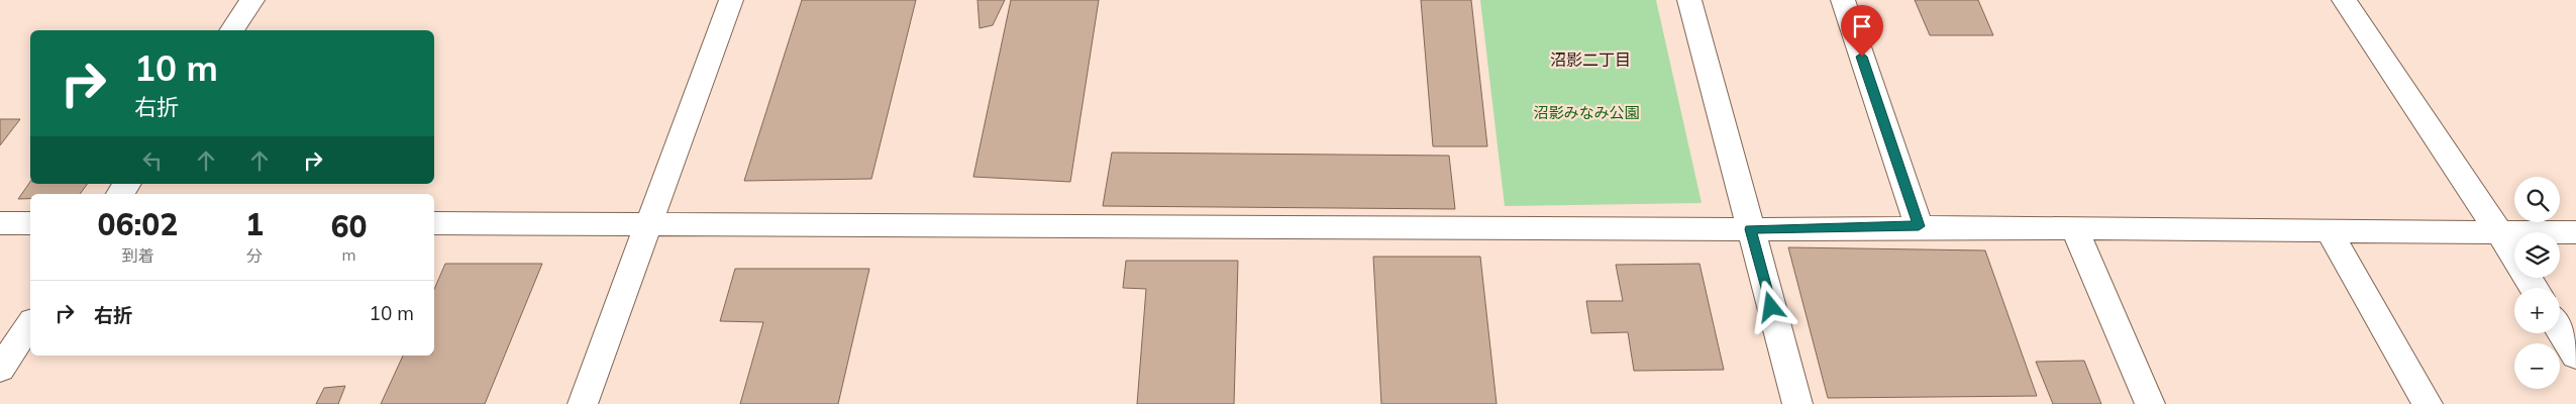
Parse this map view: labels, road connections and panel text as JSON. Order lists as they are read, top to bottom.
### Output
{
  "districts": ["沼影二丁目"],
  "parks": ["沼影みなみ公園"],
  "page": {
    "turn": ["10 m", "右折"],
    "map_buttons": ["+", "−"],
    "eta": [
      "06:02",
      "到着",
      "1",
      "分",
      "60",
      "m"
    ],
    "list": [
      {
        "name": "右折",
        "value": "10 m"
      }
    ]
  }
}
